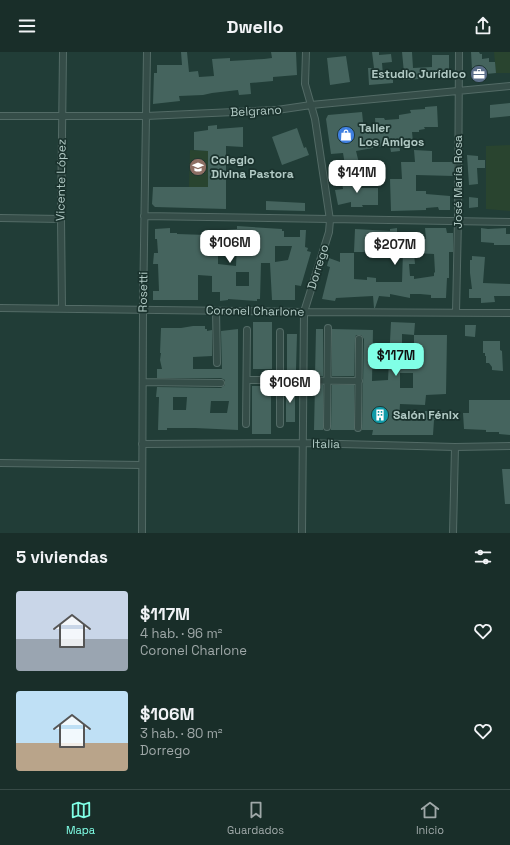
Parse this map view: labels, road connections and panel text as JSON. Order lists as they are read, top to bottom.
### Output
{
  "streets": {
    "street": [
      "Belgrano",
      "Vicente López",
      "José María Rosa",
      "Dorrego",
      "Rosetti",
      "Coronel Charlone",
      "Italia"
    ]
  },
  "crossings": [
    ["Belgrano", "Vicente López"],
    ["Belgrano", "José María Rosa"],
    ["Belgrano", "Dorrego"],
    ["Belgrano", "Rosetti"],
    ["Vicente López", "Coronel Charlone"],
    ["José María Rosa", "Coronel Charlone"],
    ["Dorrego", "Coronel Charlone"],
    ["Dorrego", "Italia"],
    ["Rosetti", "Coronel Charlone"],
    ["Rosetti", "Italia"]
  ],
  "places": {
    "office": ["Estudio Jurídico"],
    "shop": ["Taller Los Amigos"],
    "school or university": ["Colegio Divina Pastora"],
    "building": ["Salón Fénix"]
  },
  "page": {
    "header": "Dwello",
    "price": [
      "$141M",
      "$106M",
      "$207M",
      "$117M",
      "$106M"
    ],
    "heading": "5 viviendas",
    "list": [
      {
        "name": "$117M",
        "note": "4 hab. · 96 m² · Coronel Charlone"
      },
      {
        "name": "$106M",
        "note": "3 hab. · 80 m² · Dorrego"
      }
    ],
    "tabs": ["Mapa", "Guardados", "Inicio"]
  }
}
